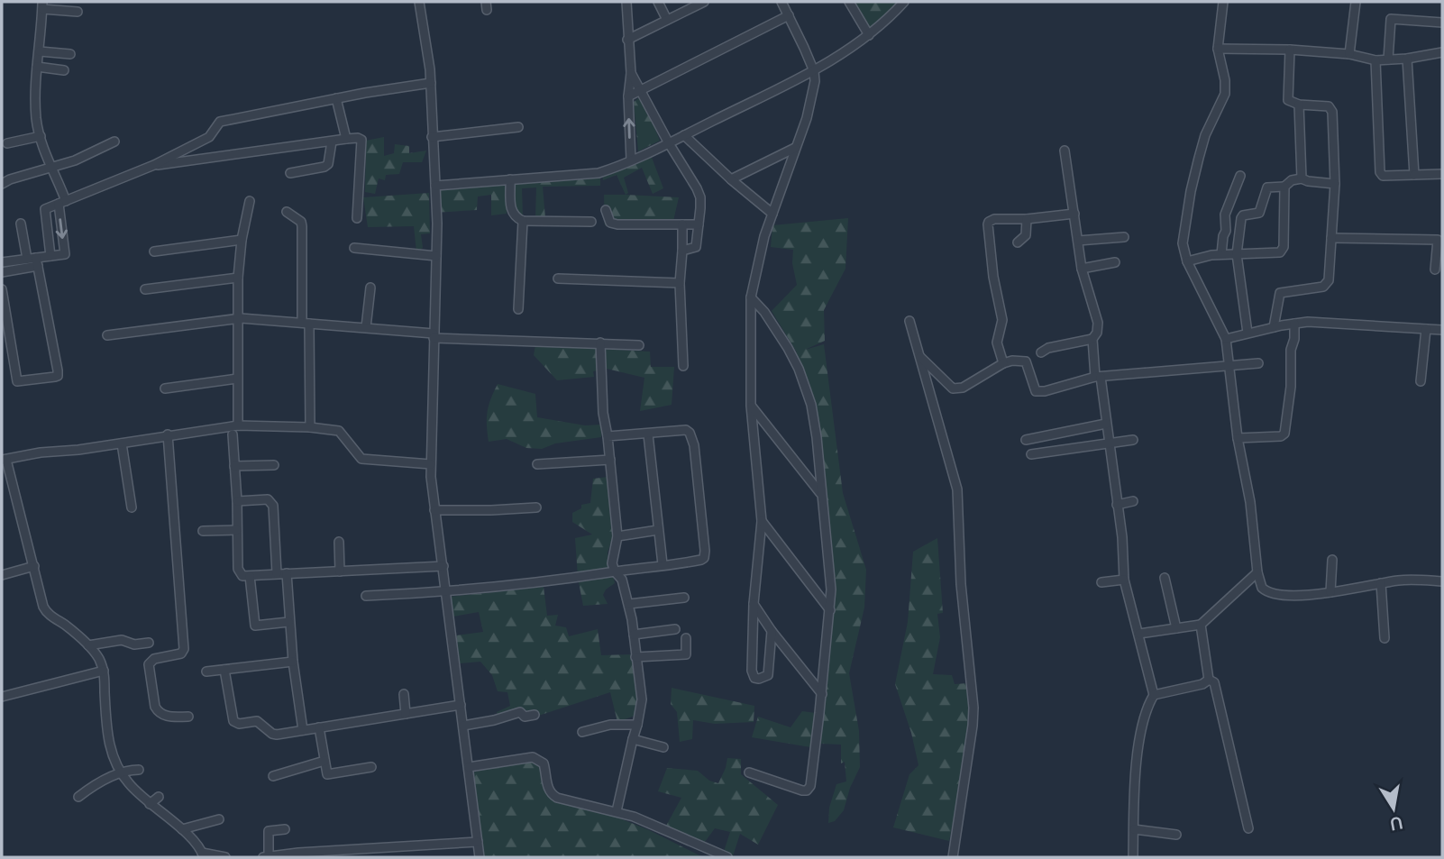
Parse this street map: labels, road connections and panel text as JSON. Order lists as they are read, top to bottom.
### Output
{
  "north": "bottom"
}
